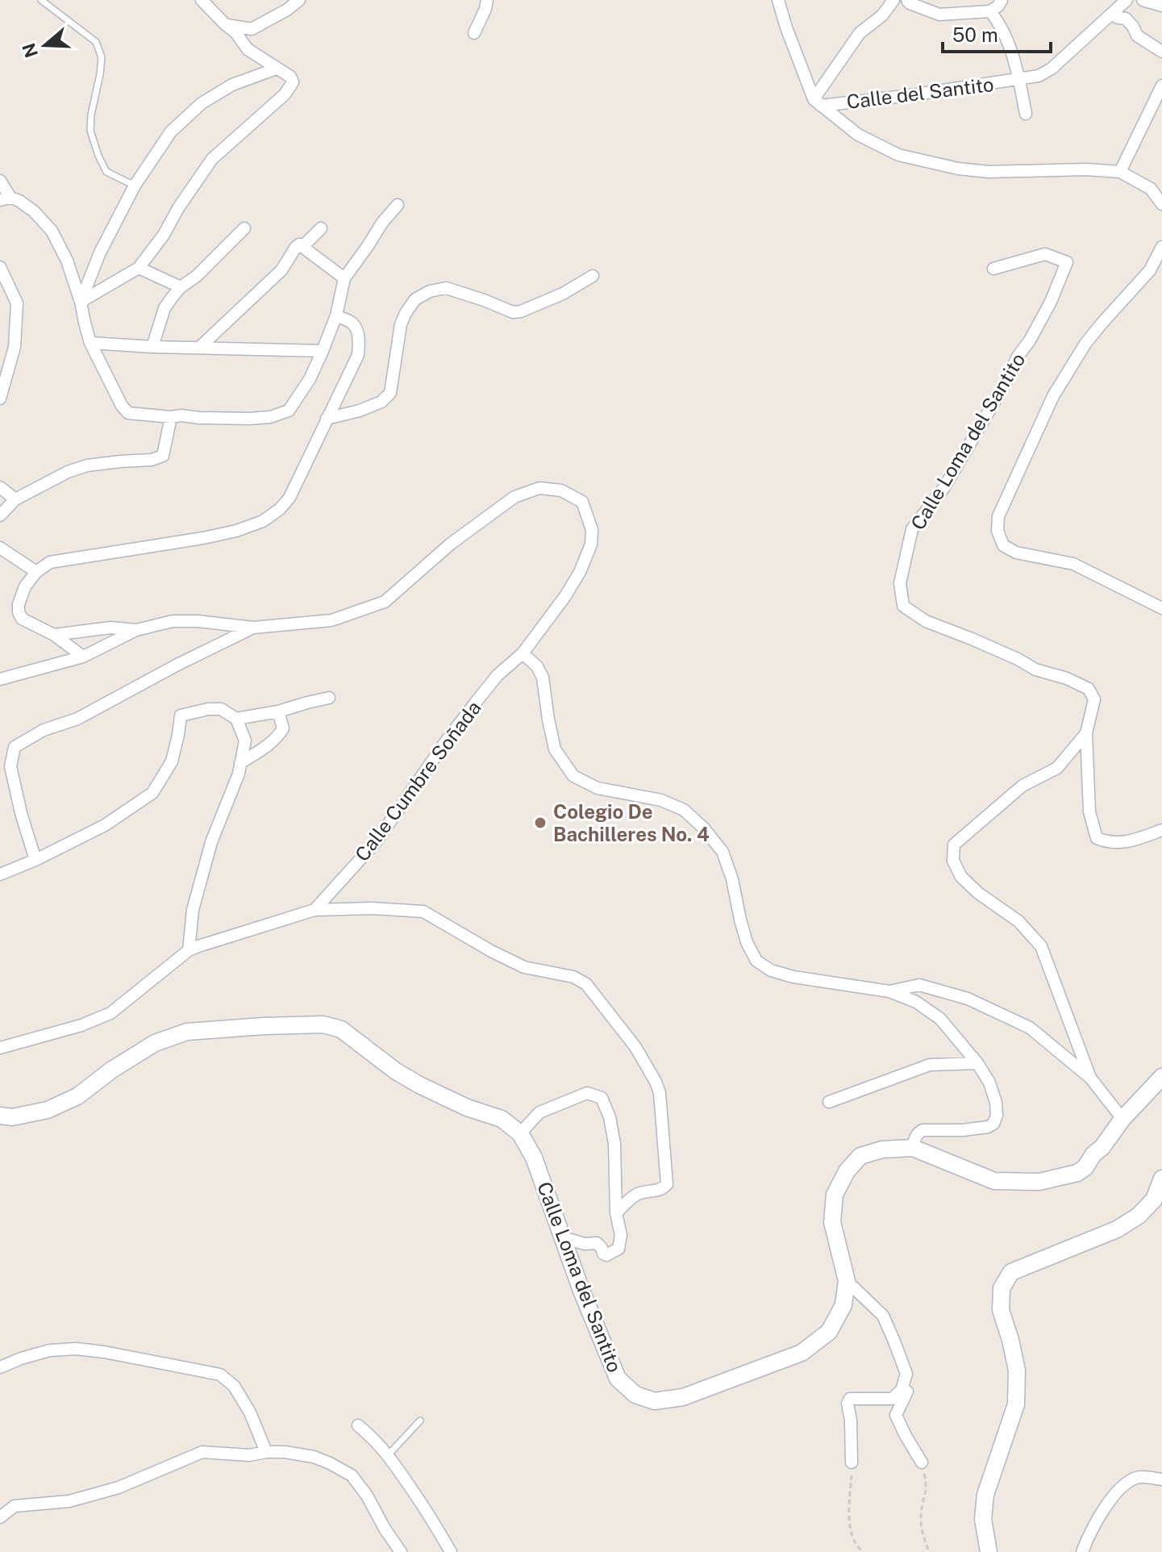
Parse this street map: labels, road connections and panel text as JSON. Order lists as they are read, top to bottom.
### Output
{
  "streets": {
    "main road": ["Calle Loma del Santito"],
    "street": ["Calle del Santito", "Calle Cumbre Soñada"]
  },
  "places": ["Colegio De Bachilleres No. 4"],
  "scale_bar": "50 m",
  "north": "left"
}
